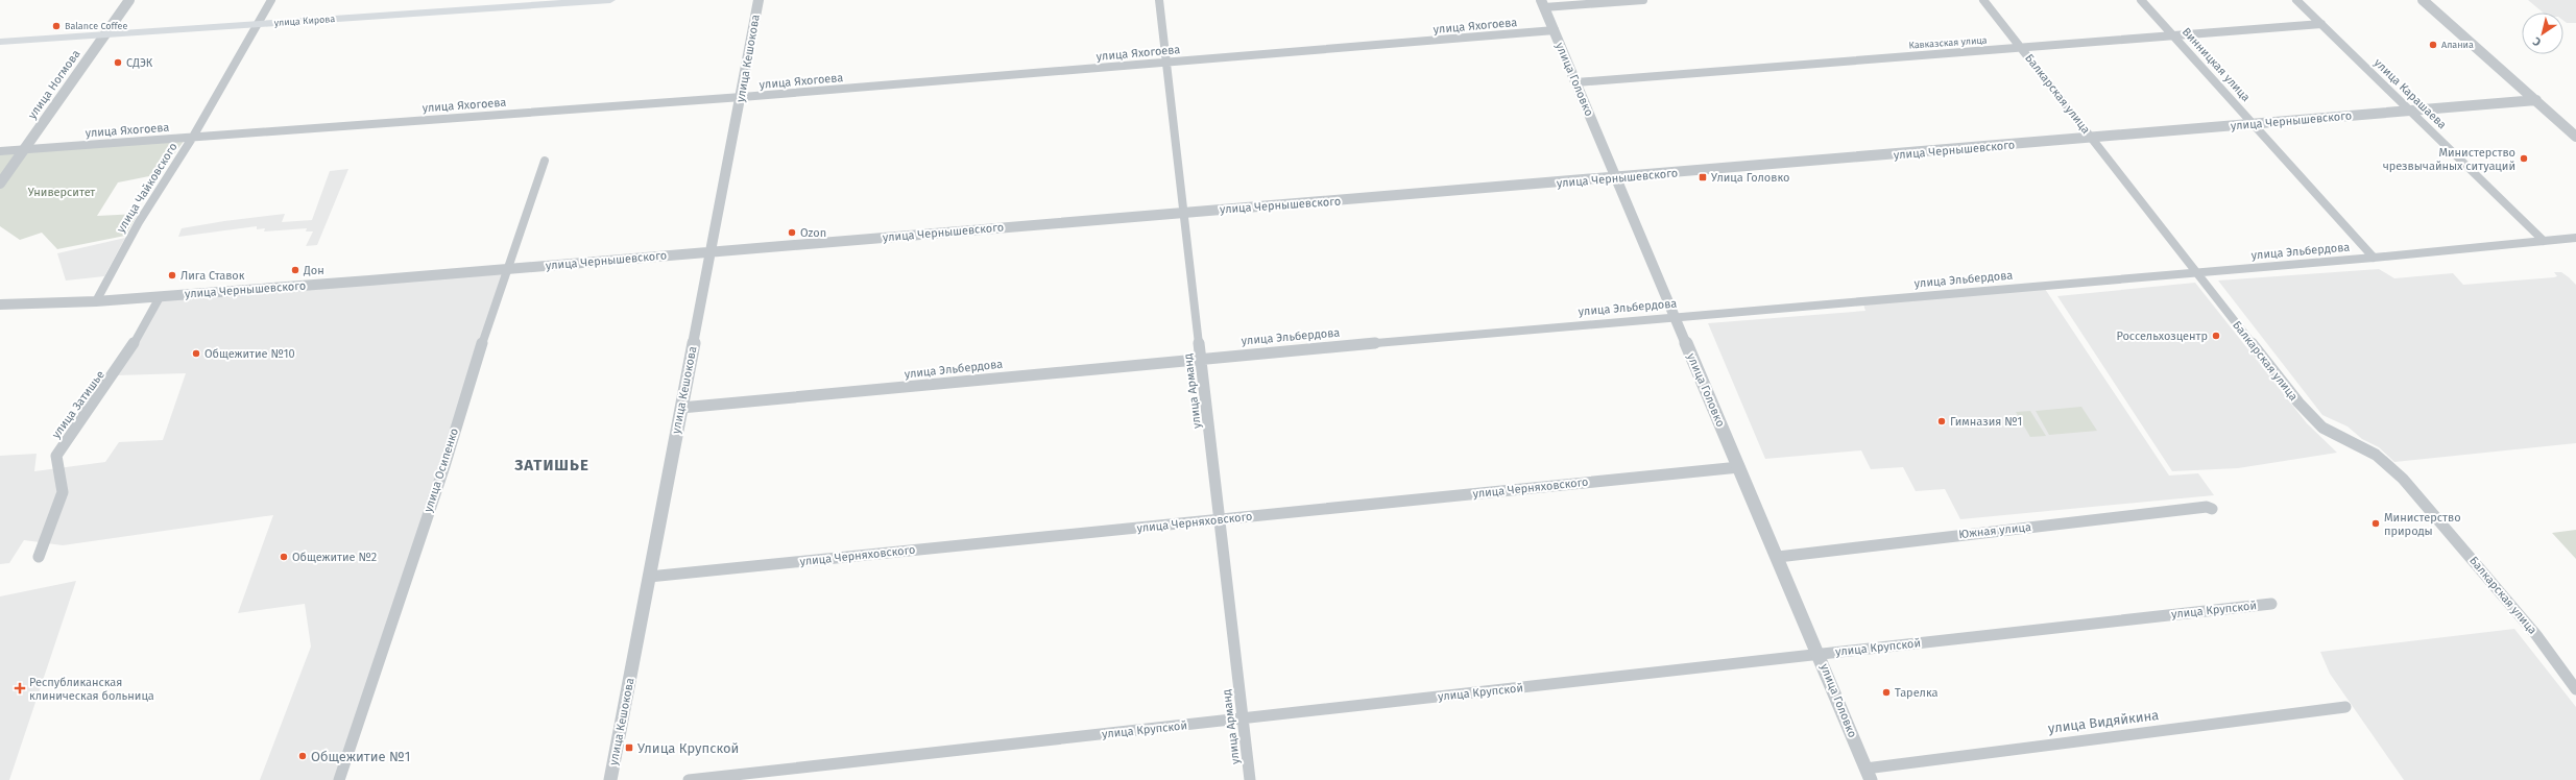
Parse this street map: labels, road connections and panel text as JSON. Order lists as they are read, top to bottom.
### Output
{
  "streets": {
    "main road": ["улица Кирова"],
    "street": [
      "улица Яхогоева",
      "Кавказская улица",
      "улица Кешокова",
      "Винницкая улица",
      "улица Головко",
      "улица Ногмова",
      "Балкарская улица",
      "улица Карашаева",
      "улица Чернышевского",
      "улица Чайковского",
      "улица Эльбердова",
      "улица Арманд",
      "улица Затишье",
      "улица Осипенко",
      "улица Черняховского",
      "Южная улица",
      "улица Крупской",
      "улица Видяйкина"
    ]
  },
  "crossings": [
    ["улица Кирова", "улица Ногмова"],
    ["улица Кирова", "улица Чайковского"],
    ["улица Яхогоева", "улица Кешокова"],
    ["улица Яхогоева", "улица Головко"],
    ["улица Яхогоева", "улица Ногмова"],
    ["улица Яхогоева", "улица Чайковского"],
    ["улица Яхогоева", "улица Арманд"],
    ["Кавказская улица", "Винницкая улица"],
    ["Кавказская улица", "улица Головко"],
    ["Кавказская улица", "Балкарская улица"],
    ["Кавказская улица", "улица Карашаева"],
    ["улица Кешокова", "улица Чернышевского"],
    ["улица Кешокова", "улица Эльбердова"],
    ["улица Кешокова", "улица Черняховского"],
    ["Винницкая улица", "улица Чернышевского"],
    ["Винницкая улица", "улица Эльбердова"],
    ["улица Головко", "улица Чернышевского"],
    ["улица Головко", "улица Эльбердова"],
    ["улица Головко", "улица Черняховского"],
    ["улица Головко", "Южная улица"],
    ["улица Головко", "улица Крупской"],
    ["улица Головко", "улица Видяйкина"],
    ["Балкарская улица", "улица Чернышевского"],
    ["Балкарская улица", "улица Эльбердова"],
    ["улица Карашаева", "улица Чернышевского"],
    ["улица Карашаева", "улица Эльбердова"],
    ["улица Чернышевского", "улица Чайковского"],
    ["улица Чернышевского", "улица Арманд"],
    ["улица Чернышевского", "улица Затишье"],
    ["улица Чернышевского", "улица Осипенко"],
    ["улица Эльбердова", "улица Арманд"],
    ["улица Арманд", "улица Черняховского"],
    ["улица Арманд", "улица Крупской"]
  ],
  "districts": ["ЗАТИШЬЕ"],
  "parks": ["Университет"],
  "places": {
    "other": [
      "Balance Coffee",
      "Аланиа",
      "СДЭК",
      "Министерство чрезвычайных ситуаций",
      "Ozon",
      "Дон",
      "Лига Ставок",
      "Россельхозцентр",
      "Общежитие №10",
      "Гимназия №1",
      "Министерство природы",
      "Общежитие №2",
      "Тарелка",
      "Общежитие №1"
    ],
    "transit": ["Улица Головко", "Улица Крупской"],
    "health": ["Республиканская клиническая больница"]
  },
  "north": "bottom left"
}
